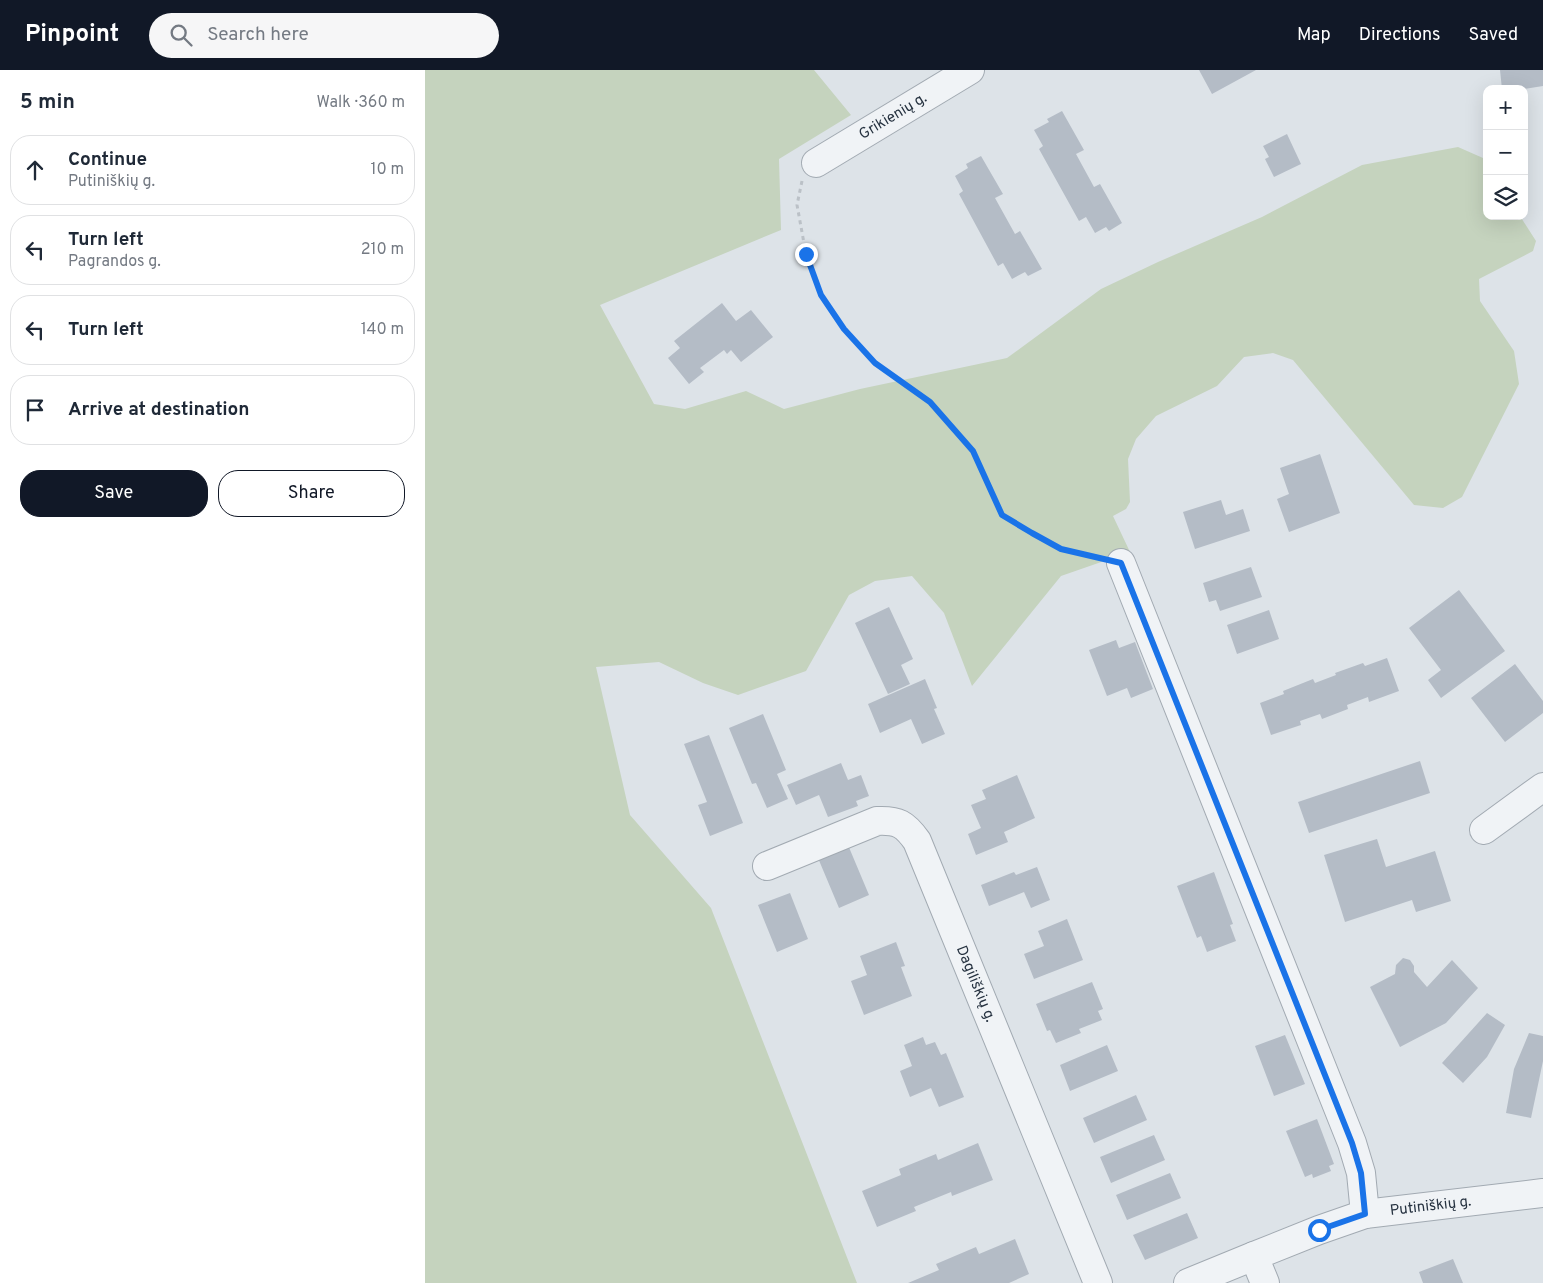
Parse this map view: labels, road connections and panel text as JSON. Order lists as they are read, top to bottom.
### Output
{
  "streets": {
    "street": ["Grikienių g.", "Dagiliškių g.", "Putiniškių g."]
  },
  "page": {
    "header": "Pinpoint",
    "search": "Search here",
    "nav": ["Map", "Directions", "Saved"],
    "heading": ["5 min", "Walk · 360 m"],
    "map_buttons": ["+", "−"],
    "list": [
      ["Continue", "Putiniškių g.", "10 m"],
      ["Turn left", "Pagrandos g.", "210 m"],
      ["Turn left", "140 m"],
      "Arrive at destination"
    ],
    "buttons": ["Save", "Share"]
  }
}
